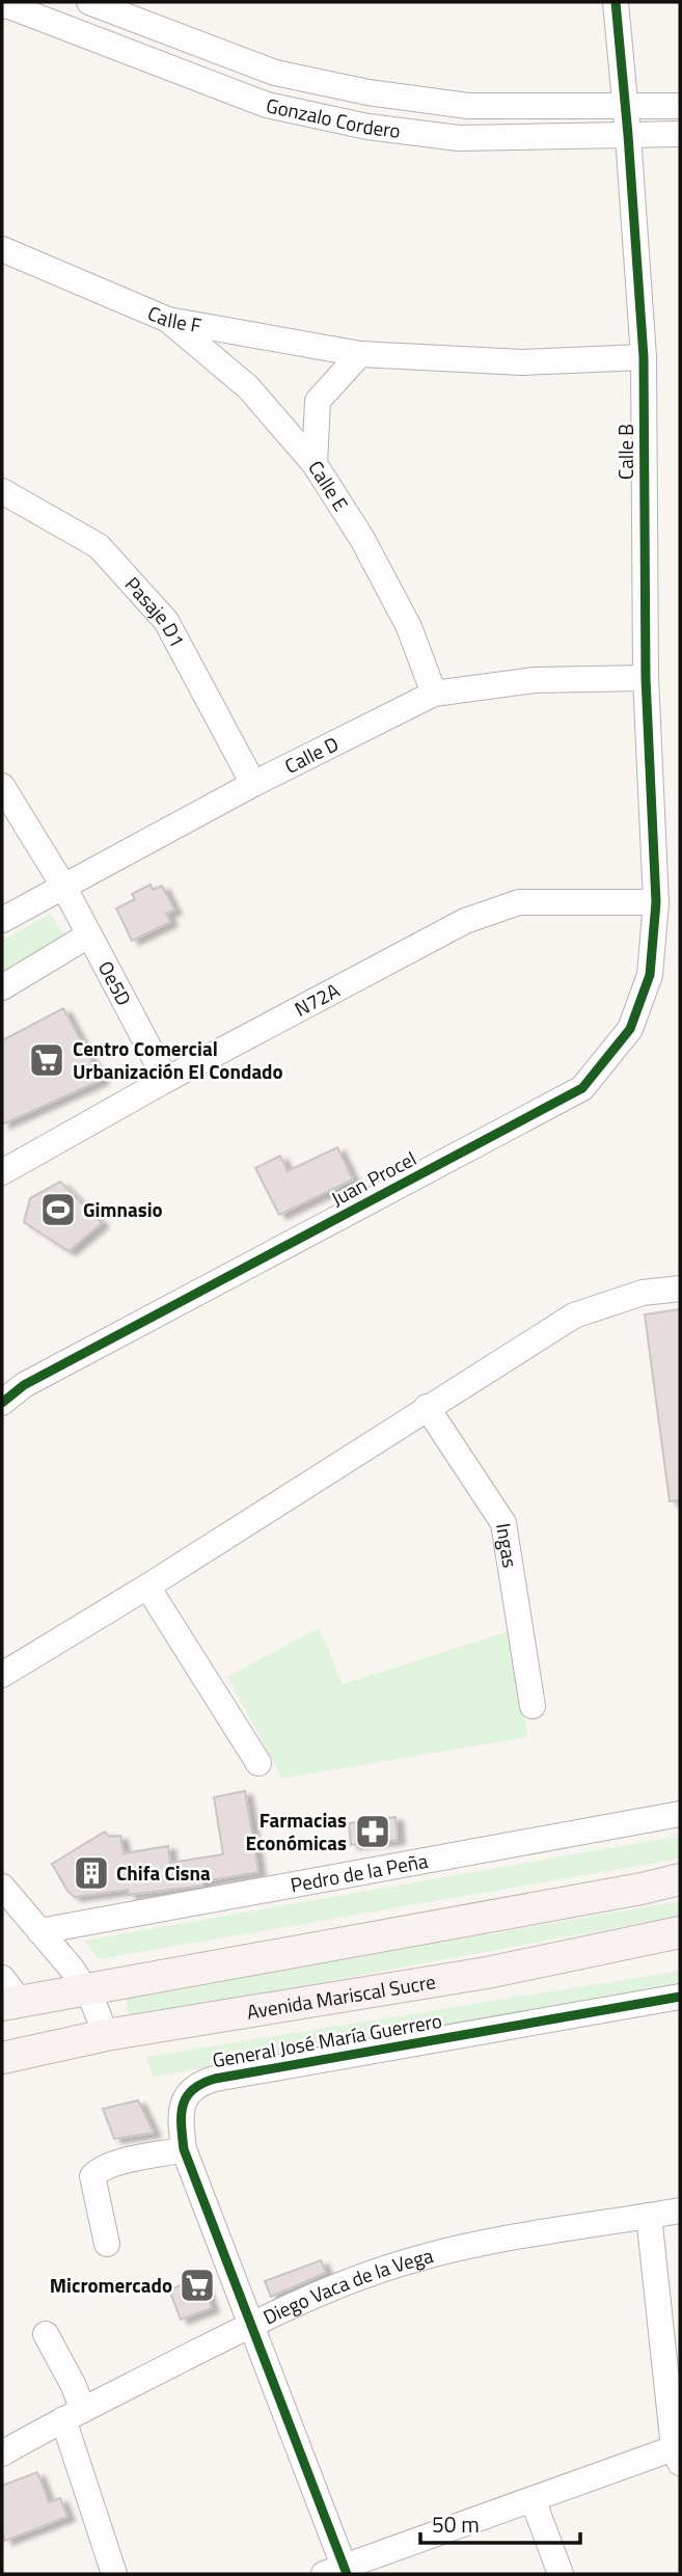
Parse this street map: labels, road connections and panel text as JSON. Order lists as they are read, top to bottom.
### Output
{
  "streets": {
    "main road": ["Avenida Mariscal Sucre"],
    "street": [
      "Gonzalo Cordero",
      "Calle F",
      "Calle B",
      "Calle E",
      "Pasaje D1",
      "Calle D",
      "Oe5D",
      "N72A",
      "Juan Procel",
      "Ingas",
      "Pedro de la Peña",
      "General José María Guerrero",
      "Diego Vaca de la Vega"
    ]
  },
  "crossings": [
    ["Gonzalo Cordero", "Calle B"],
    ["Calle F", "Calle B"],
    ["Calle F", "Calle E"],
    ["Calle B", "Calle D"],
    ["Calle B", "N72A"],
    ["Calle B", "Juan Procel"],
    ["Calle E", "Calle D"],
    ["Pasaje D1", "Calle D"],
    ["Calle D", "Oe5D"],
    ["Oe5D", "N72A"],
    ["N72A", "Juan Procel"],
    ["General José María Guerrero", "Diego Vaca de la Vega"]
  ],
  "places": {
    "supermarket": ["Centro Comercial Urbanización El Condado", "Micromercado"],
    "sports": ["Gimnasio"],
    "pharmacy": ["Farmacias Económicas"],
    "building": ["Chifa Cisna"]
  },
  "scale_bar": "50 m"
}
